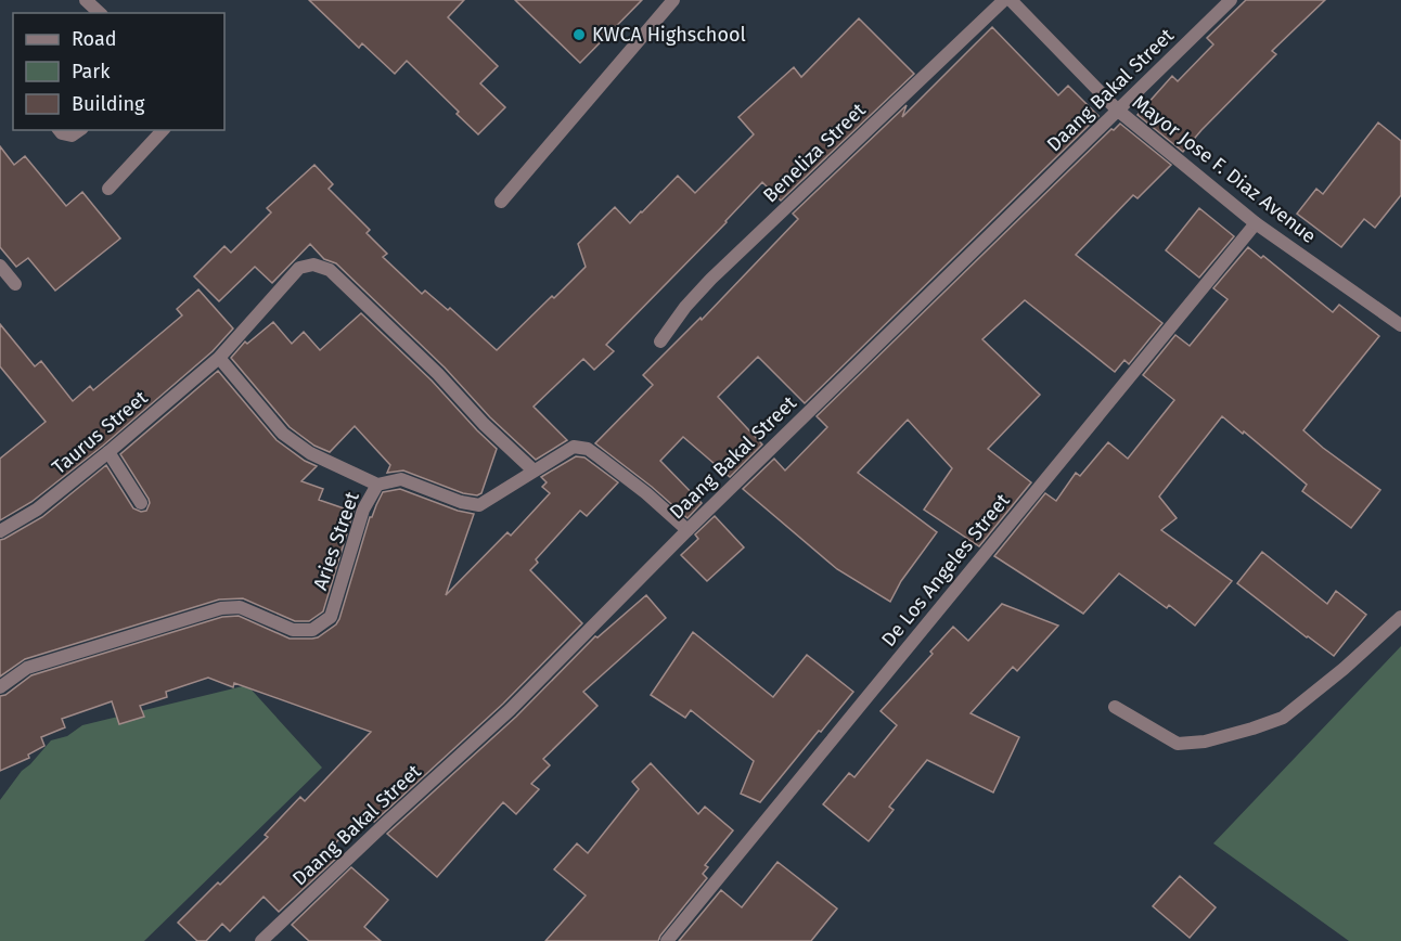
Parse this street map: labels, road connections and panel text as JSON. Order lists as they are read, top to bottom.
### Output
{
  "streets": {
    "street": [
      "Daang Bakal Street",
      "Beneliza Street",
      "Mayor Jose F. Diaz Avenue",
      "Taurus Street",
      "Aries Street",
      "De Los Angeles Street"
    ]
  },
  "crossings": [
    ["Daang Bakal Street", "Mayor Jose F. Diaz Avenue"],
    ["Daang Bakal Street", "Aries Street"],
    ["Mayor Jose F. Diaz Avenue", "De Los Angeles Street"],
    ["Taurus Street", "Aries Street"]
  ],
  "places": ["KWCA Highschool"],
  "legend": ["Road", "Park", "Building"]
}
